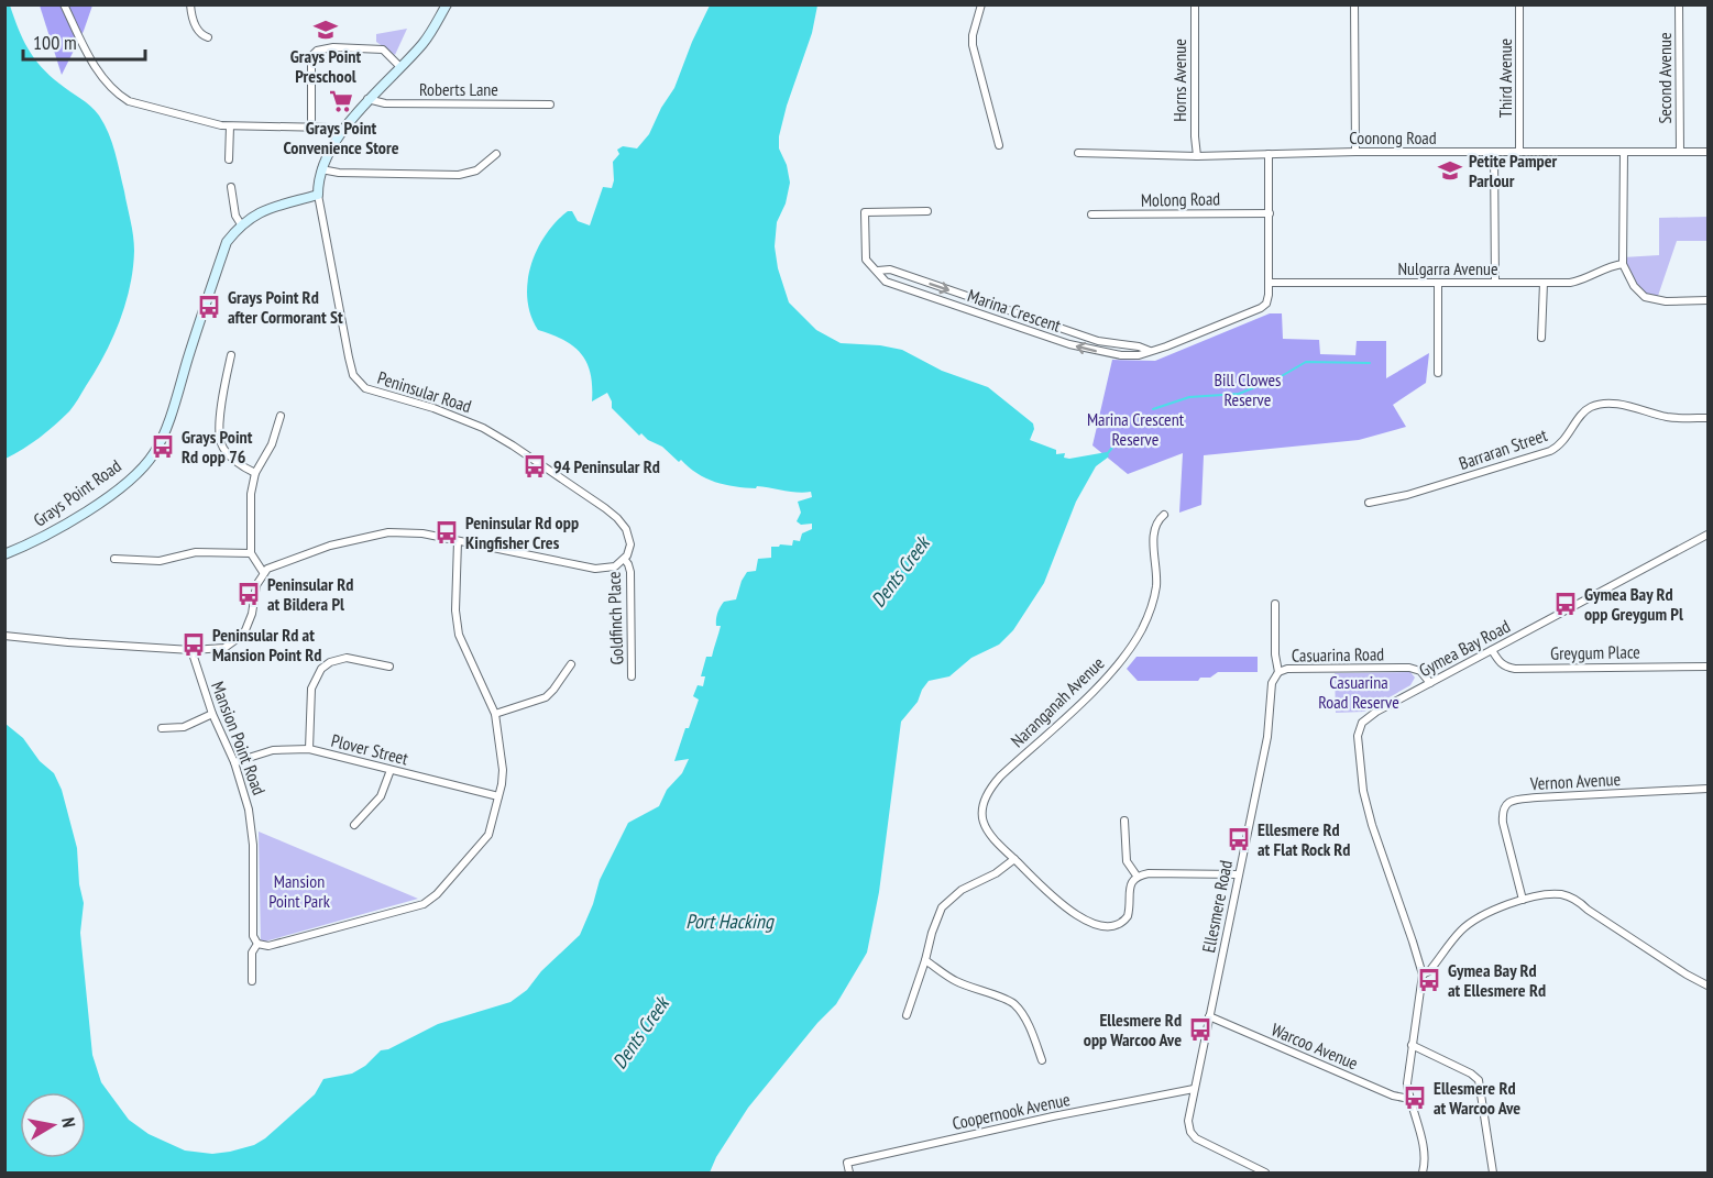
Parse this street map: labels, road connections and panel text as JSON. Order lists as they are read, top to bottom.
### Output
{
  "streets": {
    "street": [
      "Third Avenue",
      "Second Avenue",
      "Horns Avenue",
      "Roberts Lane",
      "Coonong Road",
      "Molong Road",
      "Nulgarra Avenue",
      "Marina Crescent",
      "Peninsular Road",
      "Barraran Street",
      "Grays Point Road",
      "Goldfinch Place",
      "Gymea Bay Road",
      "Greygum Place",
      "Casuarina Road",
      "Naranganah Avenue",
      "Mansion Point Road",
      "Plover Street",
      "Vernon Avenue",
      "Ellesmere Road",
      "Warcoo Avenue",
      "Coopernook Avenue"
    ]
  },
  "crossings": [
    ["Third Avenue", "Coonong Road"],
    ["Second Avenue", "Coonong Road"],
    ["Horns Avenue", "Coonong Road"],
    ["Coonong Road", "Marina Crescent"],
    ["Molong Road", "Marina Crescent"],
    ["Nulgarra Avenue", "Marina Crescent"],
    ["Peninsular Road", "Grays Point Road"],
    ["Peninsular Road", "Goldfinch Place"],
    ["Gymea Bay Road", "Greygum Place"],
    ["Gymea Bay Road", "Casuarina Road"],
    ["Casuarina Road", "Ellesmere Road"],
    ["Mansion Point Road", "Plover Street"],
    ["Ellesmere Road", "Warcoo Avenue"],
    ["Ellesmere Road", "Coopernook Avenue"]
  ],
  "water": ["Dents Creek", "Port Hacking"],
  "parks": [
    "Bill Clowes Reserve",
    "Marina Crescent Reserve",
    "Casuarina Road Reserve",
    "Mansion Point Park"
  ],
  "places": {
    "school or university": ["Grays Point Preschool", "Petite Pamper Parlour"],
    "supermarket": ["Grays Point Convenience Store"],
    "bus stop": [
      "Grays Point Rd after Cormorant St",
      "Grays Point Rd opp 76",
      "94 Peninsular Rd",
      "Peninsular Rd opp Kingfisher Cres",
      "Peninsular Rd at Bildera Pl",
      "Gymea Bay Rd opp Greygum Pl",
      "Peninsular Rd at Mansion Point Rd",
      "Ellesmere Rd at Flat Rock Rd",
      "Gymea Bay Rd at Ellesmere Rd",
      "Ellesmere Rd opp Warcoo Ave",
      "Ellesmere Rd at Warcoo Ave"
    ]
  },
  "scale_bar": "100 m",
  "north": "right"
}
